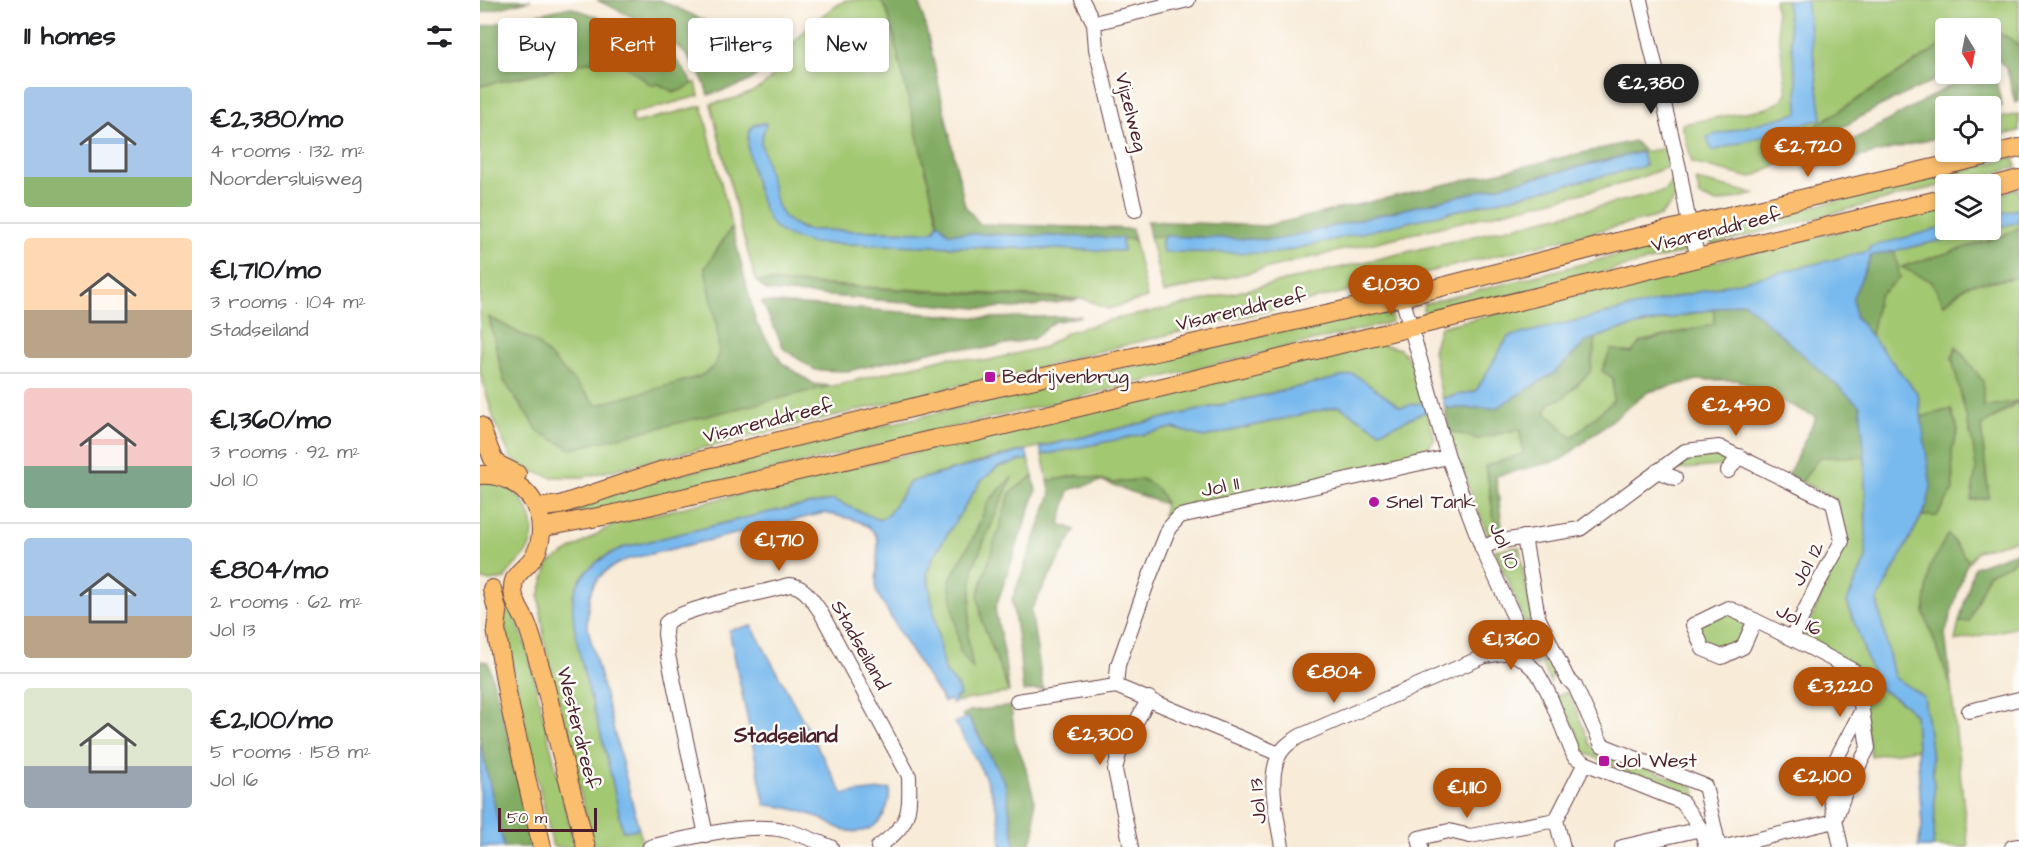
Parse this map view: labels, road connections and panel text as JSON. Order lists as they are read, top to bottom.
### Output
{
  "streets": {
    "main road": ["Visarenddreef", "Westerdreef"],
    "street": [
      "Vijzelweg",
      "Jol 11",
      "Jol 10",
      "Jol 12",
      "Jol 16",
      "Stadseiland",
      "Jol 13"
    ]
  },
  "crossings": [
    ["Visarenddreef", "Jol 10"],
    ["Jol 11", "Jol 10"],
    ["Jol 10", "Jol 12"],
    ["Jol 10", "Jol 13"],
    ["Jol 12", "Jol 16"]
  ],
  "districts": ["Stadseiland"],
  "places": {
    "transit": ["Bedrijvenbrug", "Jol West"],
    "other": ["Snel Tank"]
  },
  "scale_bar": "50 m",
  "north": "bottom",
  "page": {
    "heading": "11 homes",
    "chip": [
      "Buy",
      "Rent",
      "Filters",
      "New"
    ],
    "price": [
      "€2,380",
      "€2,720",
      "€1,030",
      "€2,490",
      "€1,710",
      "€1,360",
      "€804",
      "€3,220",
      "€2,300",
      "€2,100",
      "€1,110"
    ],
    "list": [
      {
        "name": "€2,380/mo",
        "note": "4 rooms · 132 m² · Noordersluisweg"
      },
      {
        "name": "€1,710/mo",
        "note": "3 rooms · 104 m² · Stadseiland"
      },
      {
        "name": "€1,360/mo",
        "note": "3 rooms · 92 m² · Jol 10"
      },
      {
        "name": "€804/mo",
        "note": "2 rooms · 62 m² · Jol 13"
      },
      {
        "name": "€2,100/mo",
        "note": "5 rooms · 158 m² · Jol 16"
      }
    ],
    "scale": "50 m"
  }
}
